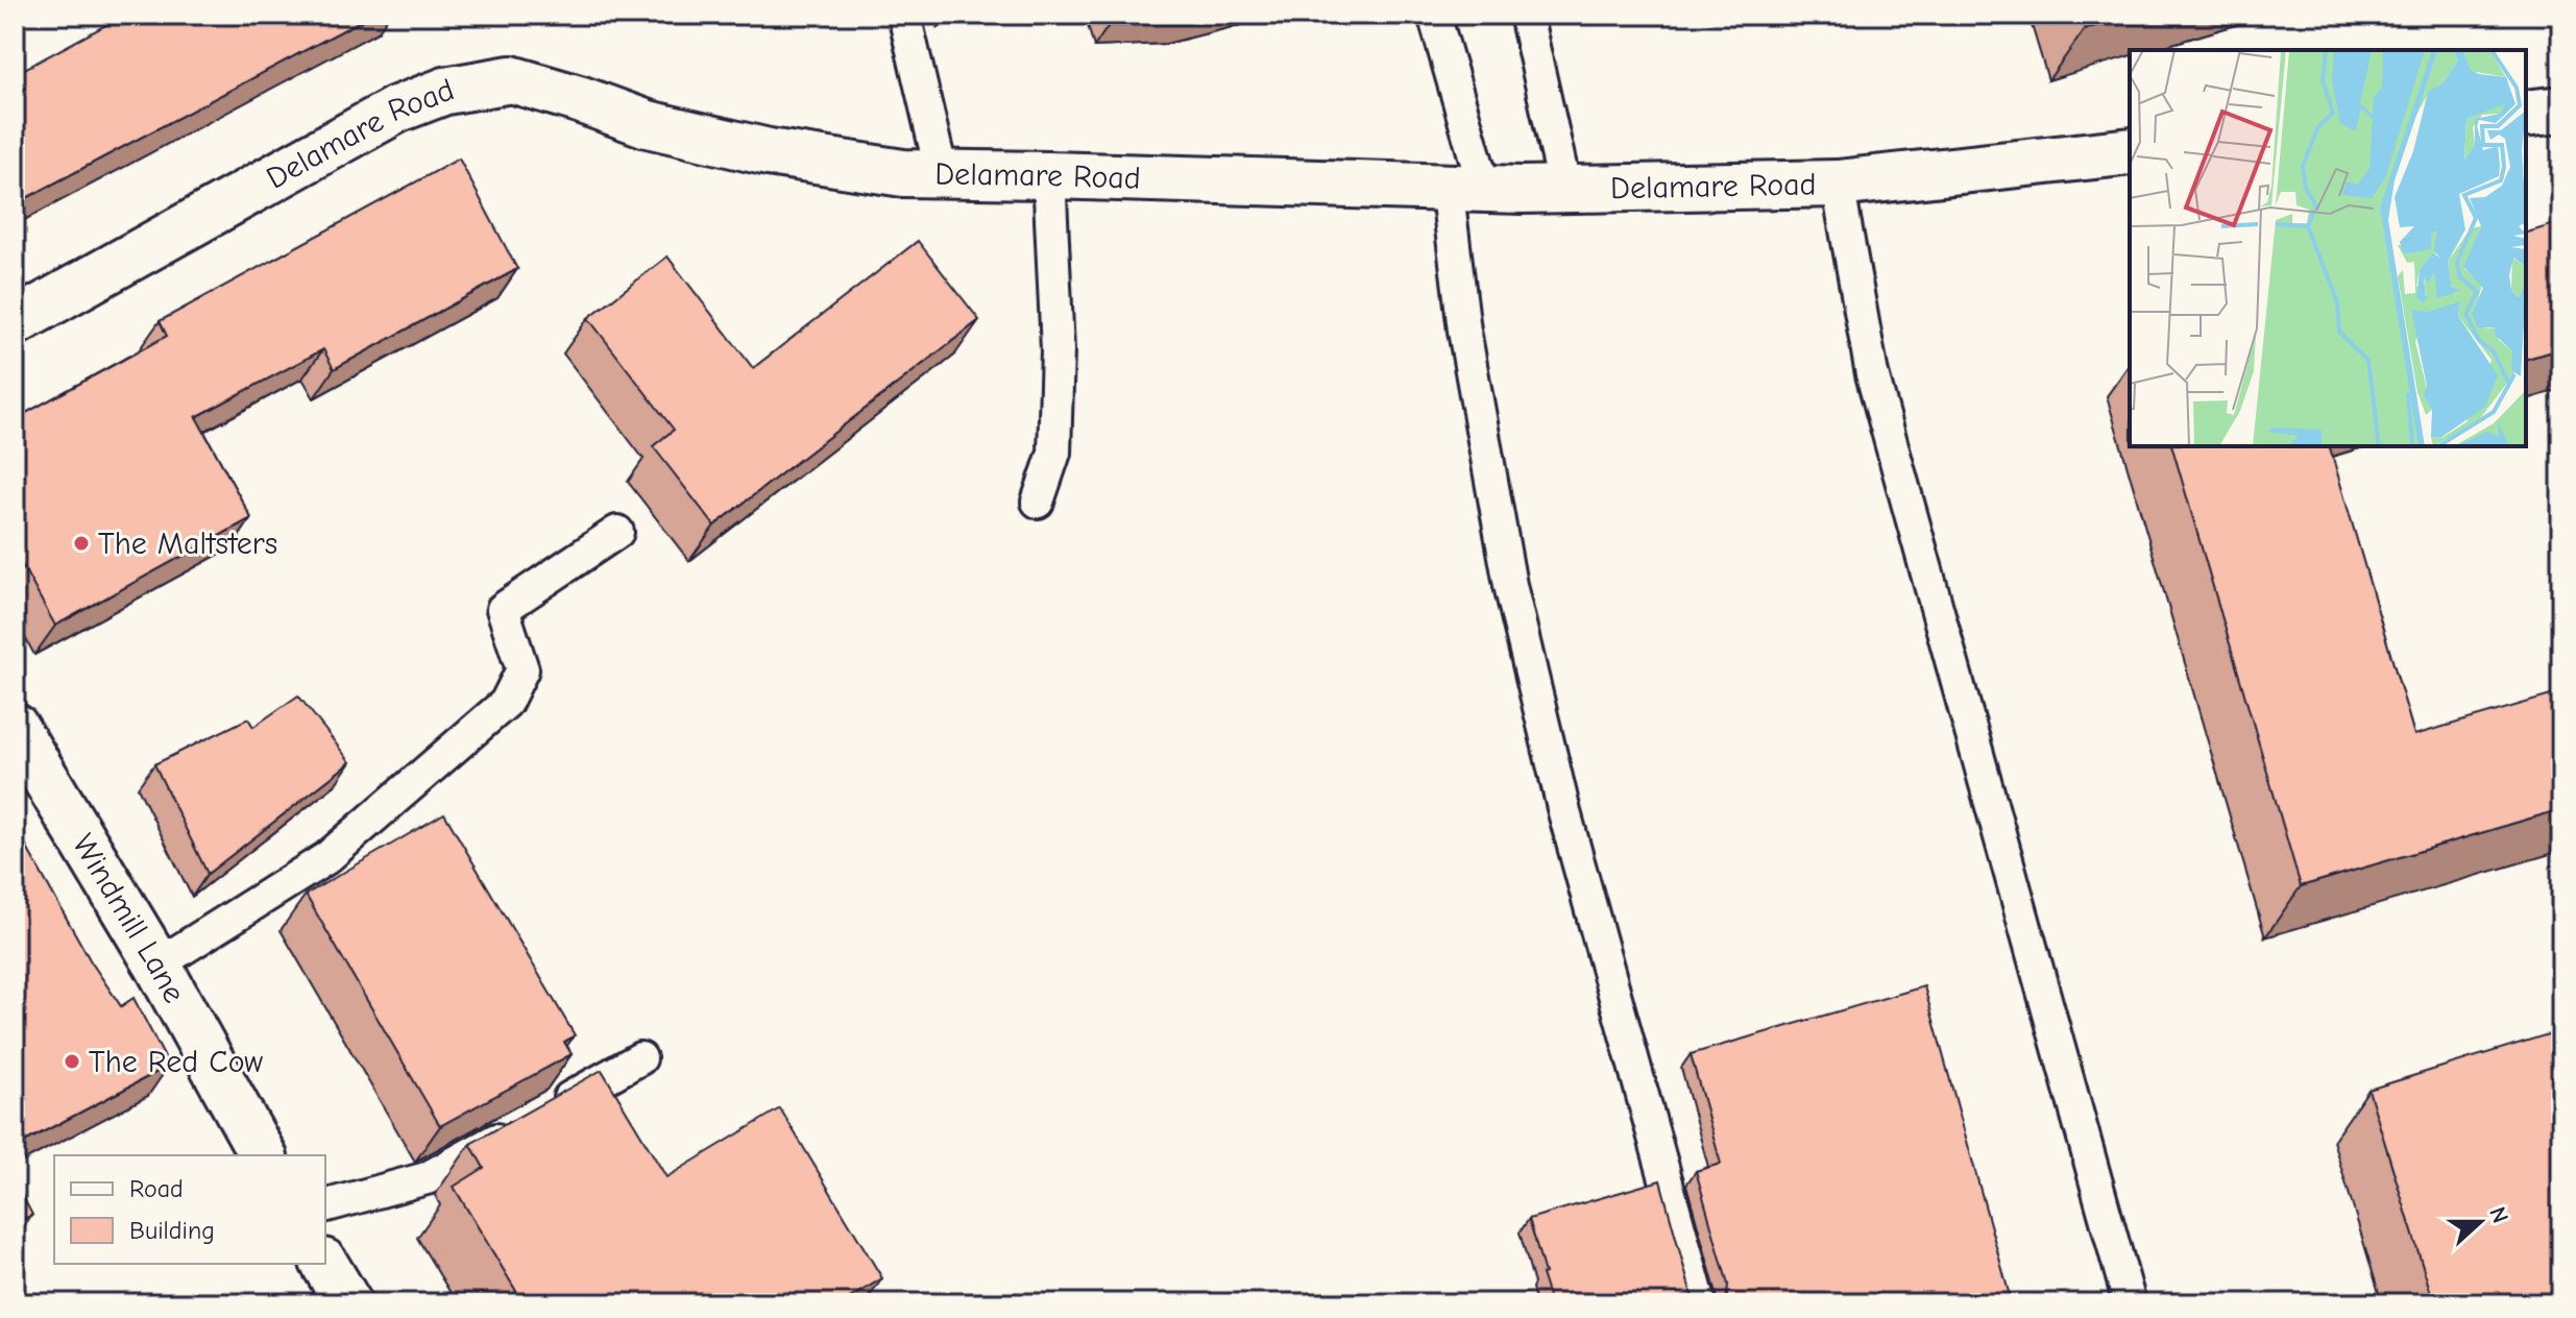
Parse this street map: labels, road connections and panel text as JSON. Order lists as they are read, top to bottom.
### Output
{
  "streets": {
    "street": ["Delamare Road", "Windmill Lane"]
  },
  "places": ["The Maltsters", "The Red Cow"],
  "legend": ["Road", "Building"],
  "north": "right"
}
